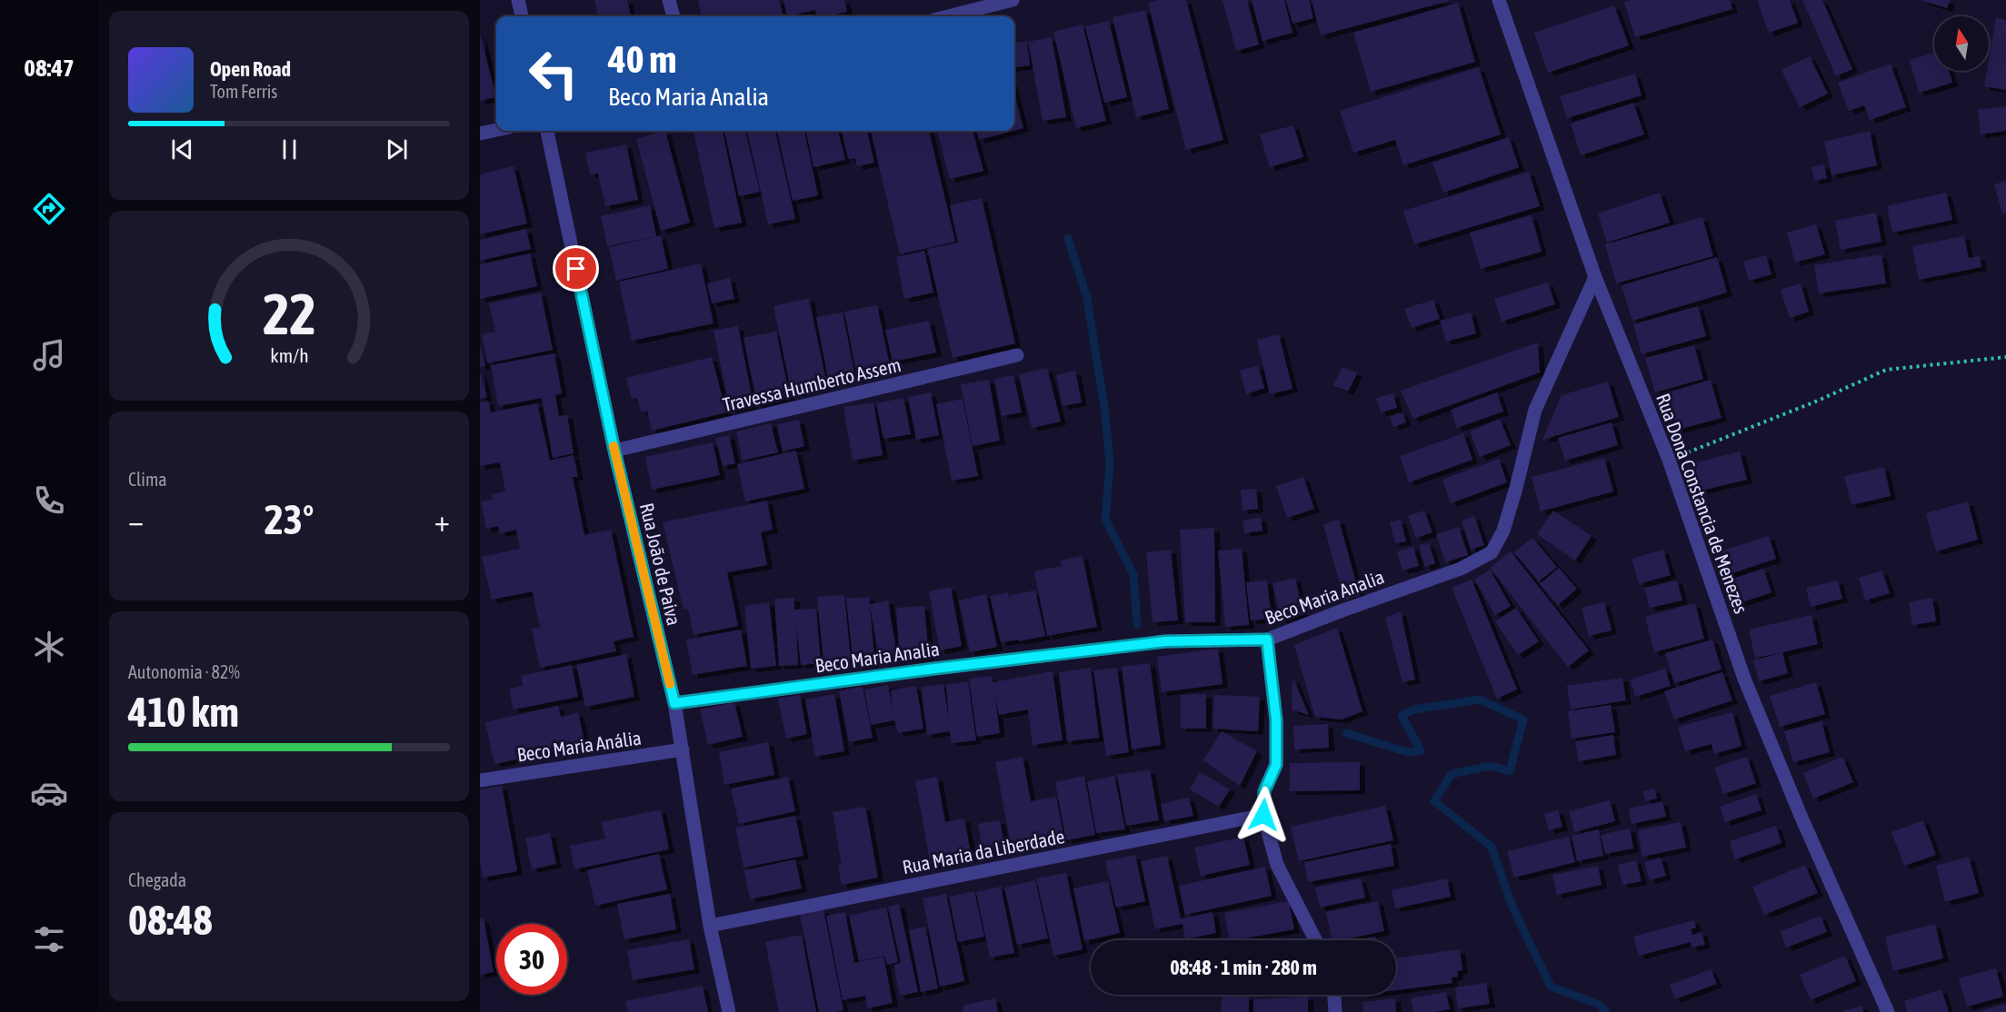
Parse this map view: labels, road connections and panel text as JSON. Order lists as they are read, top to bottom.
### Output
{
  "streets": {
    "street": [
      "Travessa Humberto Assem",
      "Rua Dona Constancia de Menezes",
      "Rua João de Paiva",
      "Beco Maria Analia",
      "Beco Maria Anália",
      "Rua Maria da Liberdade"
    ]
  },
  "crossings": [
    ["Travessa Humberto Assem", "Rua João de Paiva"],
    ["Rua Dona Constancia de Menezes", "Beco Maria Analia"],
    ["Rua João de Paiva", "Beco Maria Analia"],
    ["Rua João de Paiva", "Beco Maria Anália"],
    ["Rua João de Paiva", "Rua Maria da Liberdade"]
  ],
  "north": "top",
  "page": {
    "tabs": "08:47",
    "turn": ["40 m", "Beco Maria Analia"],
    "song": ["Open Road", "Tom Ferris"],
    "tile": [
      "Clima",
      ["Autonomia · 82%", "410 km"],
      ["Chegada", "08:48"]
    ],
    "heat": ["−", "23°", "+"],
    "limit": "30",
    "trip": "08:48 · 1 min · 280 m",
    "gauge": ["22", "km/h"]
  }
}
